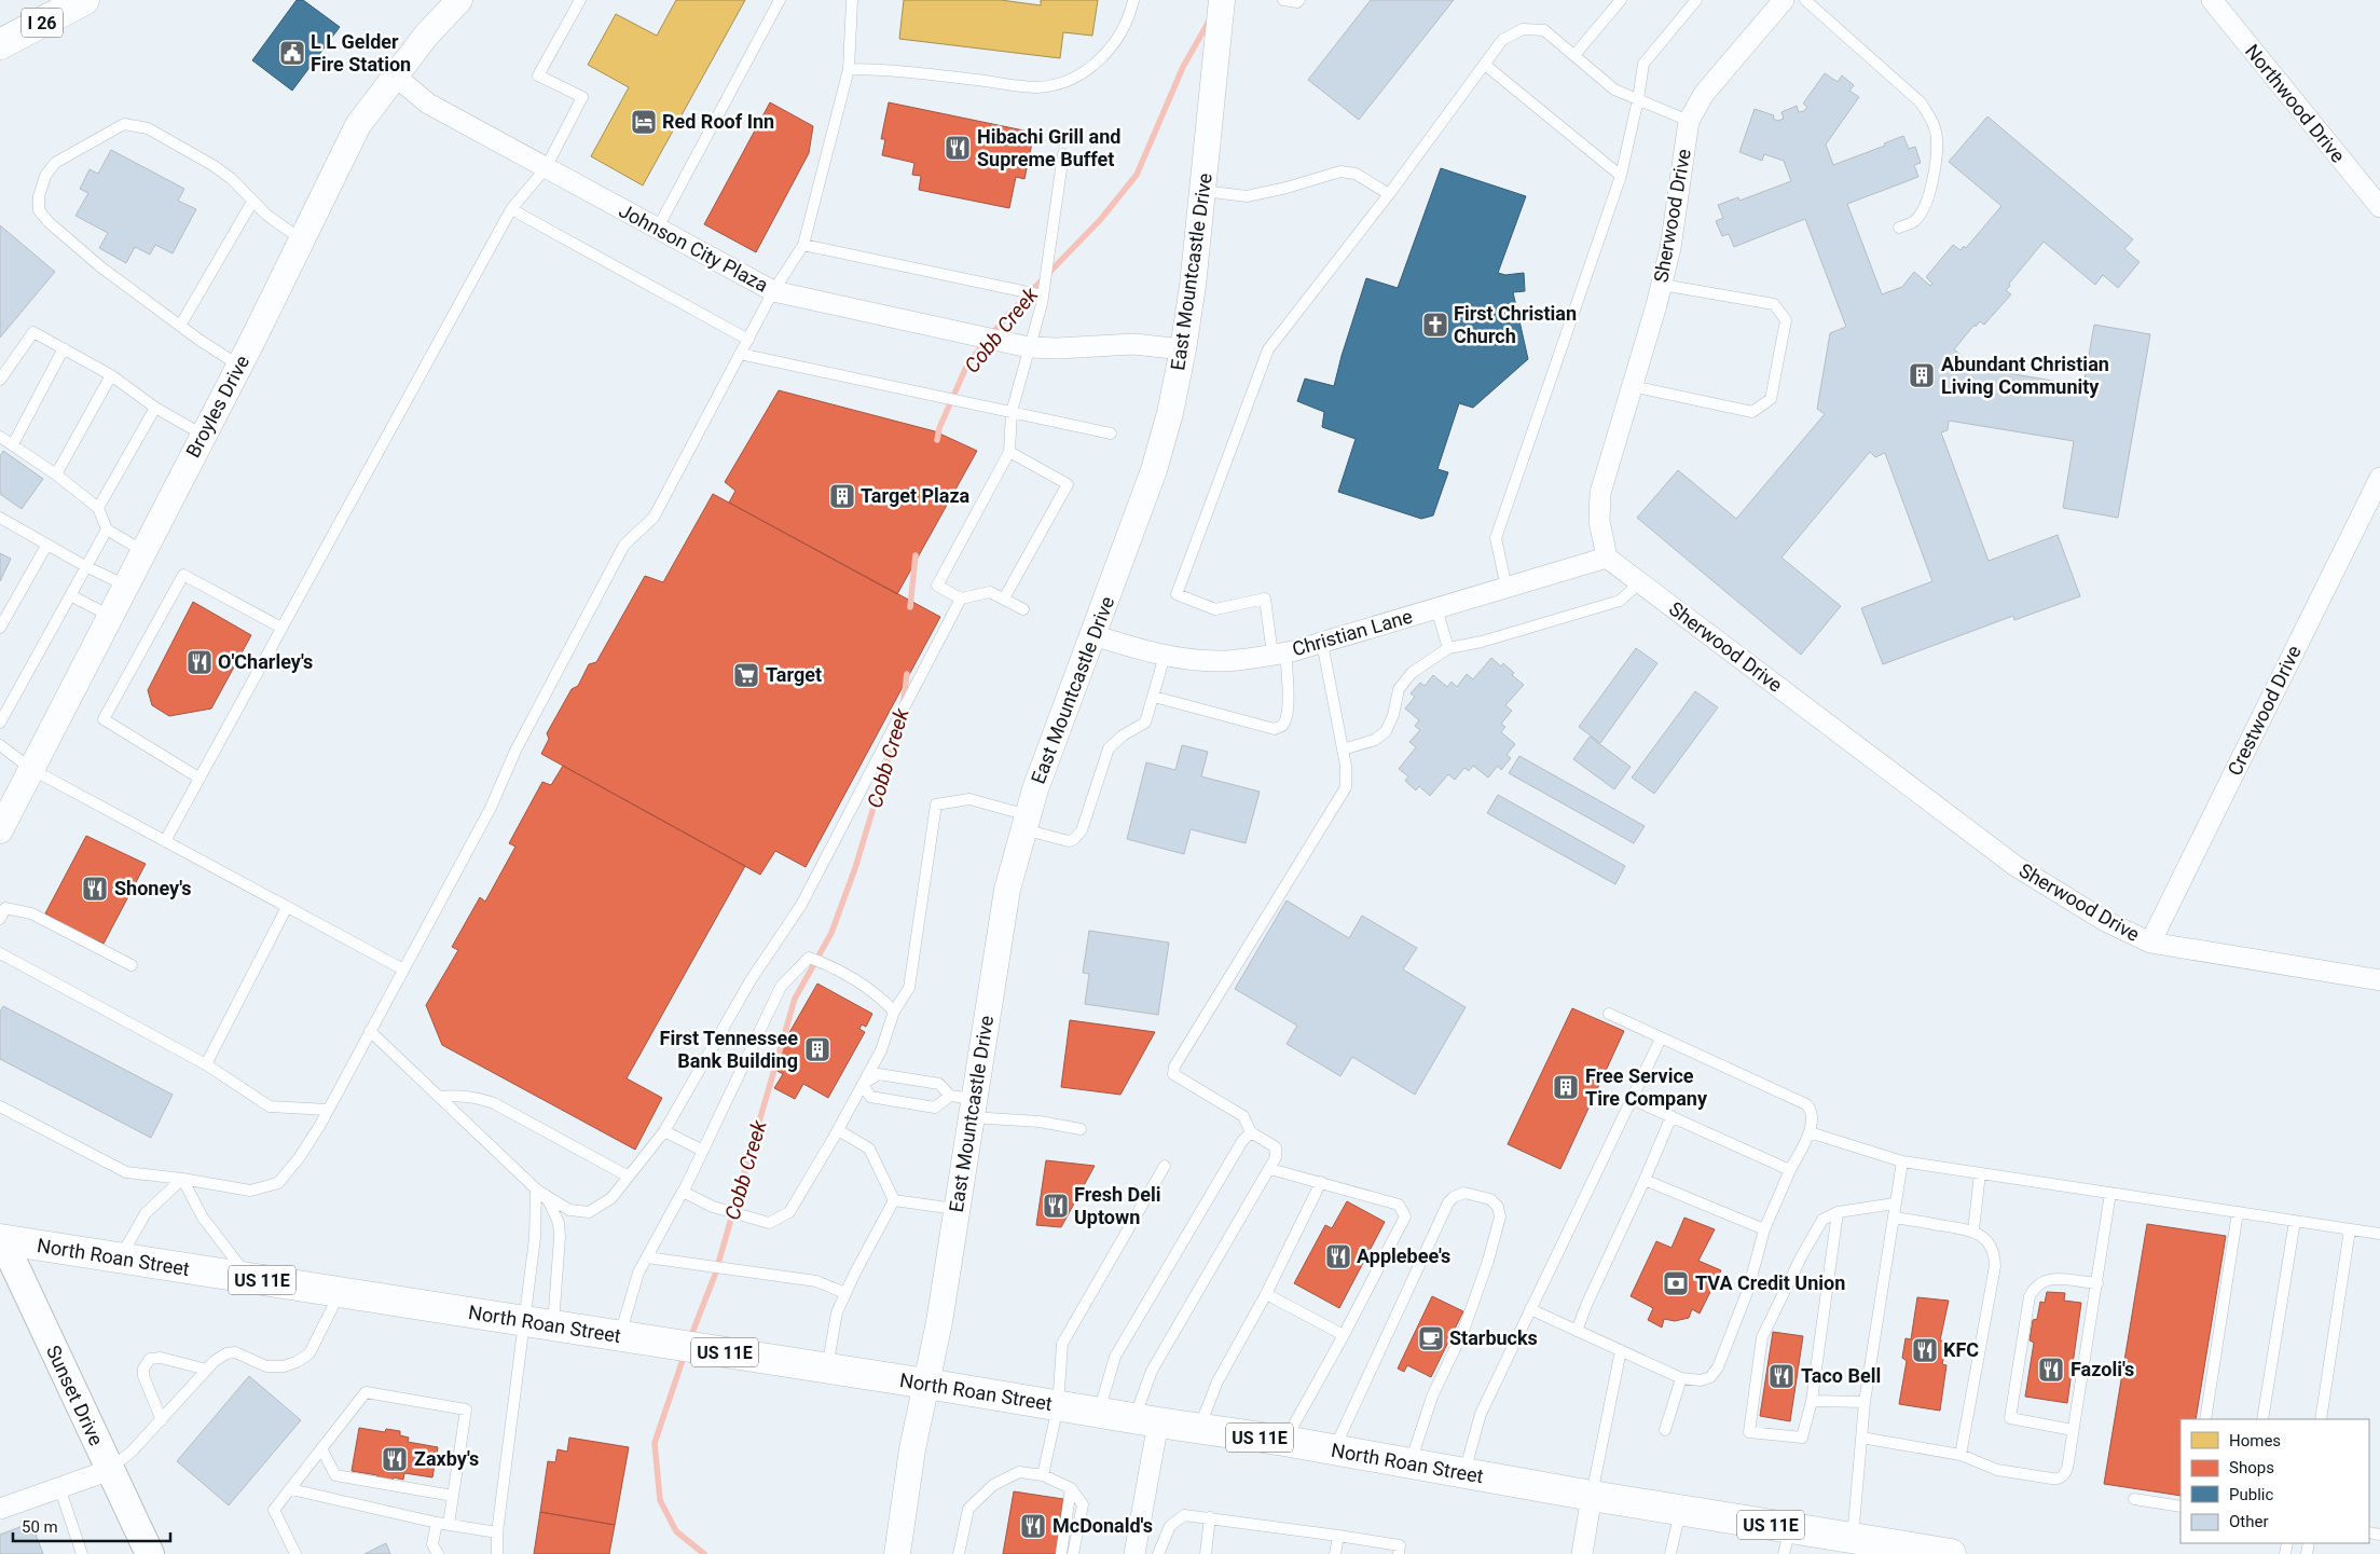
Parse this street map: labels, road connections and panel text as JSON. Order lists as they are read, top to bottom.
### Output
{
  "streets": {
    "main road": [
      "I 26",
      "North Roan Street",
      "US 11E",
      "Sunset Drive"
    ],
    "street": [
      "Northwood Drive",
      "Sherwood Drive",
      "Johnson City Plaza",
      "East Mountcastle Drive",
      "Broyles Drive",
      "Christian Lane",
      "Crestwood Drive"
    ]
  },
  "crossings": [
    ["Sherwood Drive", "Christian Lane"],
    ["Sherwood Drive", "Crestwood Drive"],
    ["Johnson City Plaza", "East Mountcastle Drive"],
    ["Johnson City Plaza", "Broyles Drive"],
    ["East Mountcastle Drive", "Christian Lane"],
    ["East Mountcastle Drive", "North Roan Street"],
    ["North Roan Street", "Sunset Drive"]
  ],
  "water": ["Cobb Creek"],
  "places": {
    "public building": ["L L Gelder Fire Station"],
    "hotel": ["Red Roof Inn"],
    "restaurant": [
      "Hibachi Grill and Supreme Buffet",
      "O'Charley's",
      "Shoney's",
      "Fresh Deli Uptown",
      "Applebee's",
      "KFC",
      "Fazoli's",
      "Taco Bell",
      "Zaxby's",
      "McDonald's"
    ],
    "church": ["First Christian Church"],
    "building": [
      "Abundant Christian Living Community",
      "Target Plaza",
      "First Tennessee Bank Building",
      "Free Service Tire Company"
    ],
    "supermarket": ["Target"],
    "bank": ["TVA Credit Union"],
    "cafe": ["Starbucks"]
  },
  "legend": [
    "Homes",
    "Shops",
    "Public",
    "Other"
  ],
  "scale_bar": "50 m"
}
